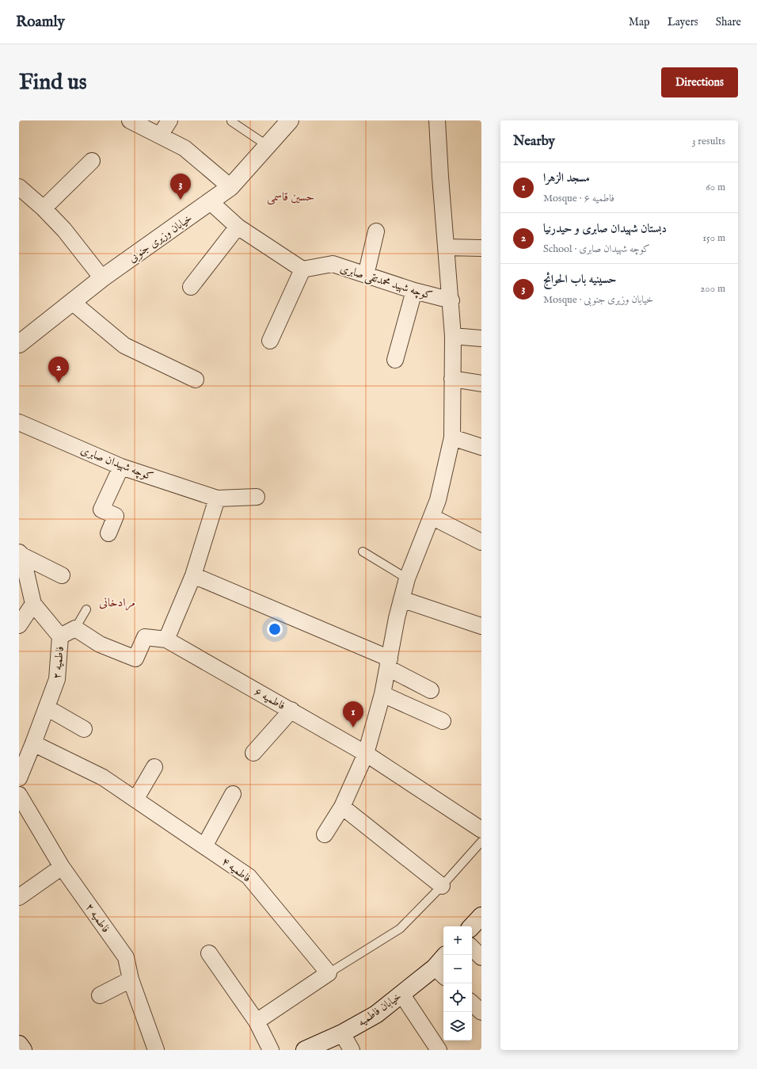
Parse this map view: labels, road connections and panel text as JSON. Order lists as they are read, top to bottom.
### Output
{
  "streets": {
    "street": [
      "خیابان وزیری جنوبی",
      "کوچه شهید محمدتقی صابری",
      "کوچه شهیدان صابری",
      "فاطمیه ۲",
      "فاطمیه ۶",
      "فاطمیه ۴",
      "خیابان فاطمیه"
    ]
  },
  "crossings": [
    ["فاطمیه ۲", "فاطمیه ۴"]
  ],
  "districts": ["حسین قاسمی", "مرادخانی"],
  "page": {
    "header": "Roamly",
    "nav": ["Map", "Layers", "Share"],
    "buttons": "Directions",
    "title": "Find us",
    "heading": ["Nearby", "3 results"],
    "list": [
      {
        "mark": "1",
        "name": "مسجد الزهرا",
        "note": "Mosque · فاطمیه ۶",
        "value": "60 m"
      },
      {
        "mark": "2",
        "name": "دبستان شهیدان صابری و حیدرنیا",
        "note": "School · کوچه شهیدان صابری",
        "value": "150 m"
      },
      {
        "mark": "3",
        "name": "حسینیه باب الحوائج",
        "note": "Mosque · خیابان وزیری جنوبی",
        "value": "200 m"
      }
    ],
    "pins": ["3", "2", "1"],
    "map_buttons": ["+", "−"]
  }
}
